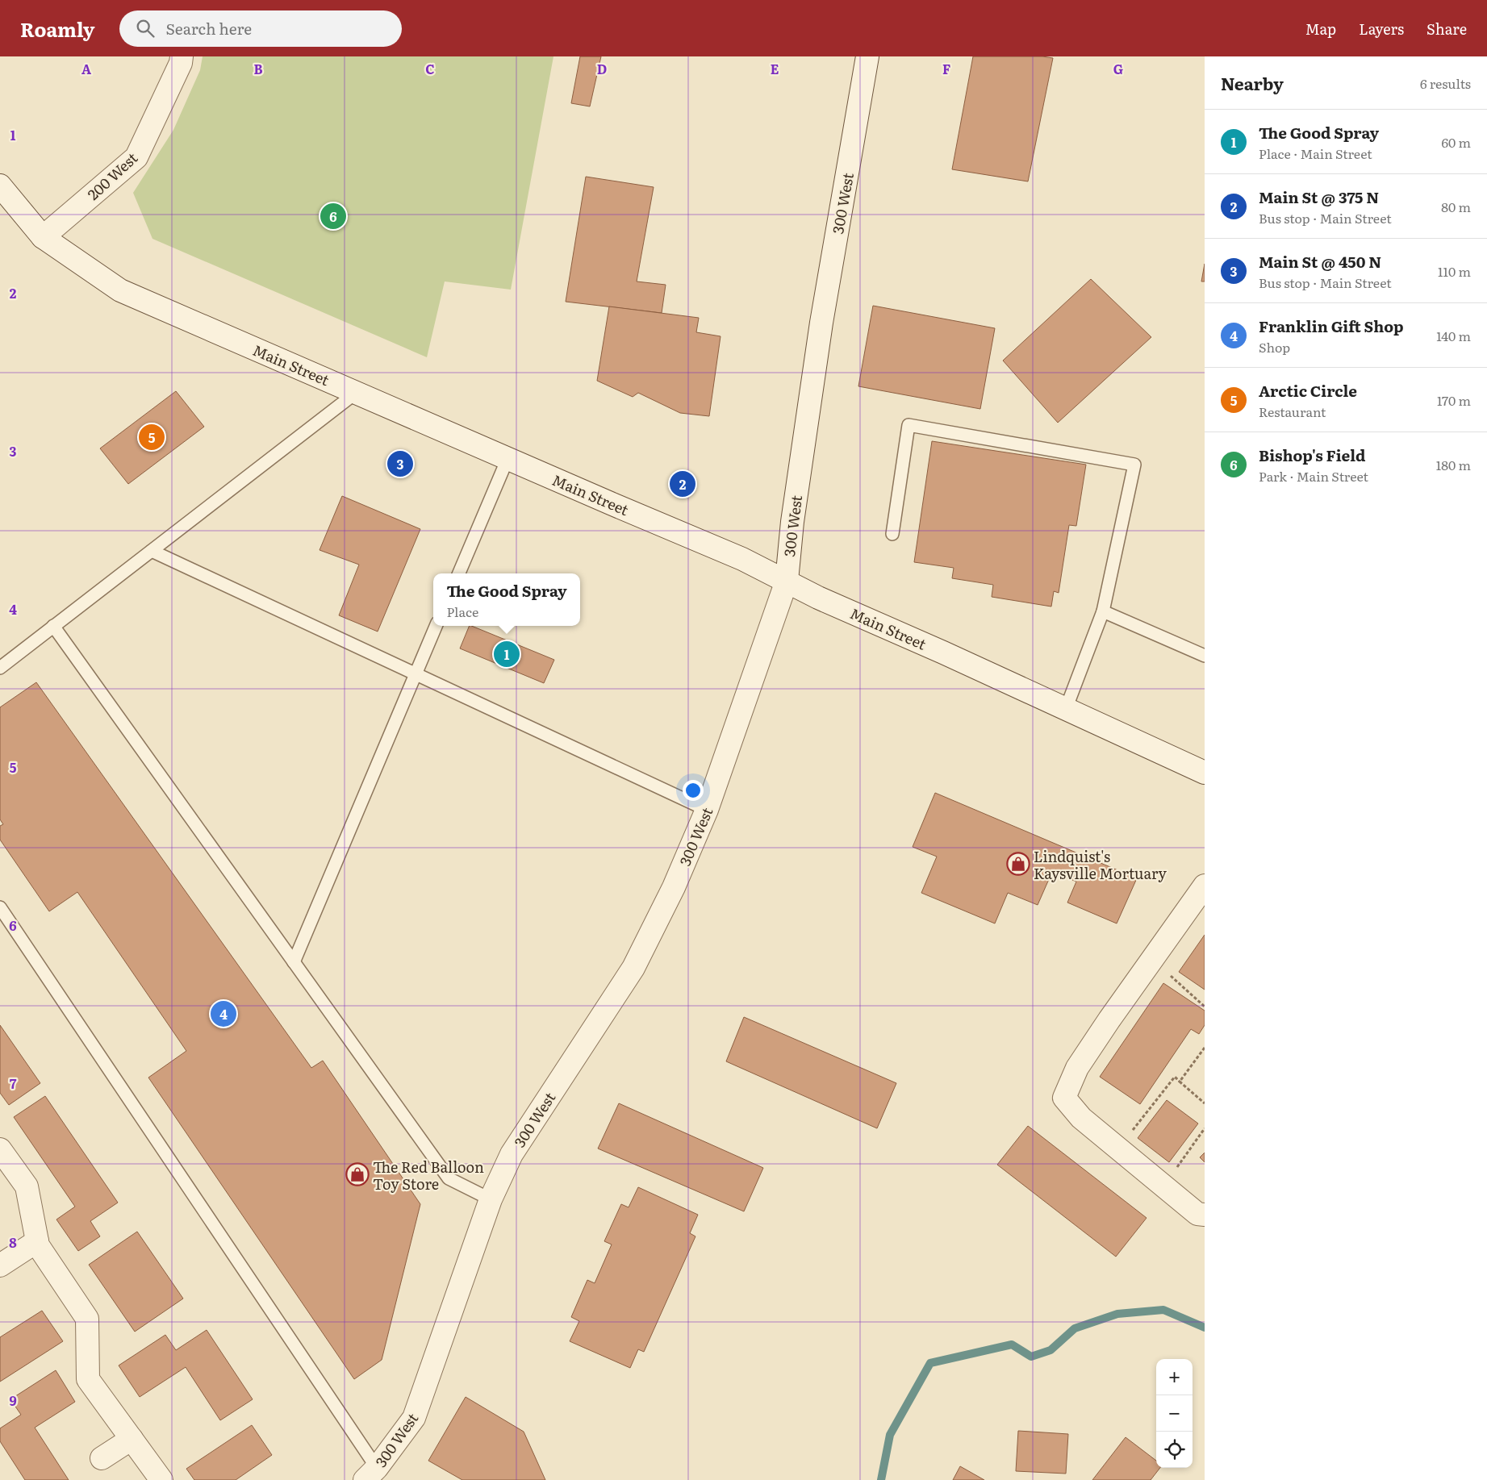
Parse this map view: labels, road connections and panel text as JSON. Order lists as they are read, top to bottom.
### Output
{
  "streets": {
    "street": ["200 West", "300 West", "Main Street"]
  },
  "crossings": [
    ["200 West", "Main Street"],
    ["300 West", "Main Street"]
  ],
  "places": {
    "shop": ["Lindquist's Kaysville Mortuary", "The Red Balloon Toy Store"]
  },
  "page": {
    "header": "Roamly",
    "search": "Search here",
    "nav": ["Map", "Layers", "Share"],
    "heading": ["Nearby", "6 results"],
    "list": [
      {
        "mark": "1",
        "name": "The Good Spray",
        "note": "Place · Main Street",
        "value": "60 m"
      },
      {
        "mark": "2",
        "name": "Main St @ 375 N",
        "note": "Bus stop · Main Street",
        "value": "80 m"
      },
      {
        "mark": "3",
        "name": "Main St @ 450 N",
        "note": "Bus stop · Main Street",
        "value": "110 m"
      },
      {
        "mark": "4",
        "name": "Franklin Gift Shop",
        "note": "Shop",
        "value": "140 m"
      },
      {
        "mark": "5",
        "name": "Arctic Circle",
        "note": "Restaurant",
        "value": "170 m"
      },
      {
        "mark": "6",
        "name": "Bishop's Field",
        "note": "Park · Main Street",
        "value": "180 m"
      }
    ],
    "pins": [
      "6",
      "5",
      "3",
      "2",
      "1",
      "4"
    ],
    "popup": ["The Good Spray", "Place"],
    "map_buttons": ["+", "−"]
  },
  "grid": {
    "columns": [
      "A",
      "B",
      "C",
      "D",
      "E",
      "F",
      "G"
    ],
    "rows": [
      "1",
      "2",
      "3",
      "4",
      "5",
      "6",
      "7",
      "8",
      "9"
    ]
  }
}
